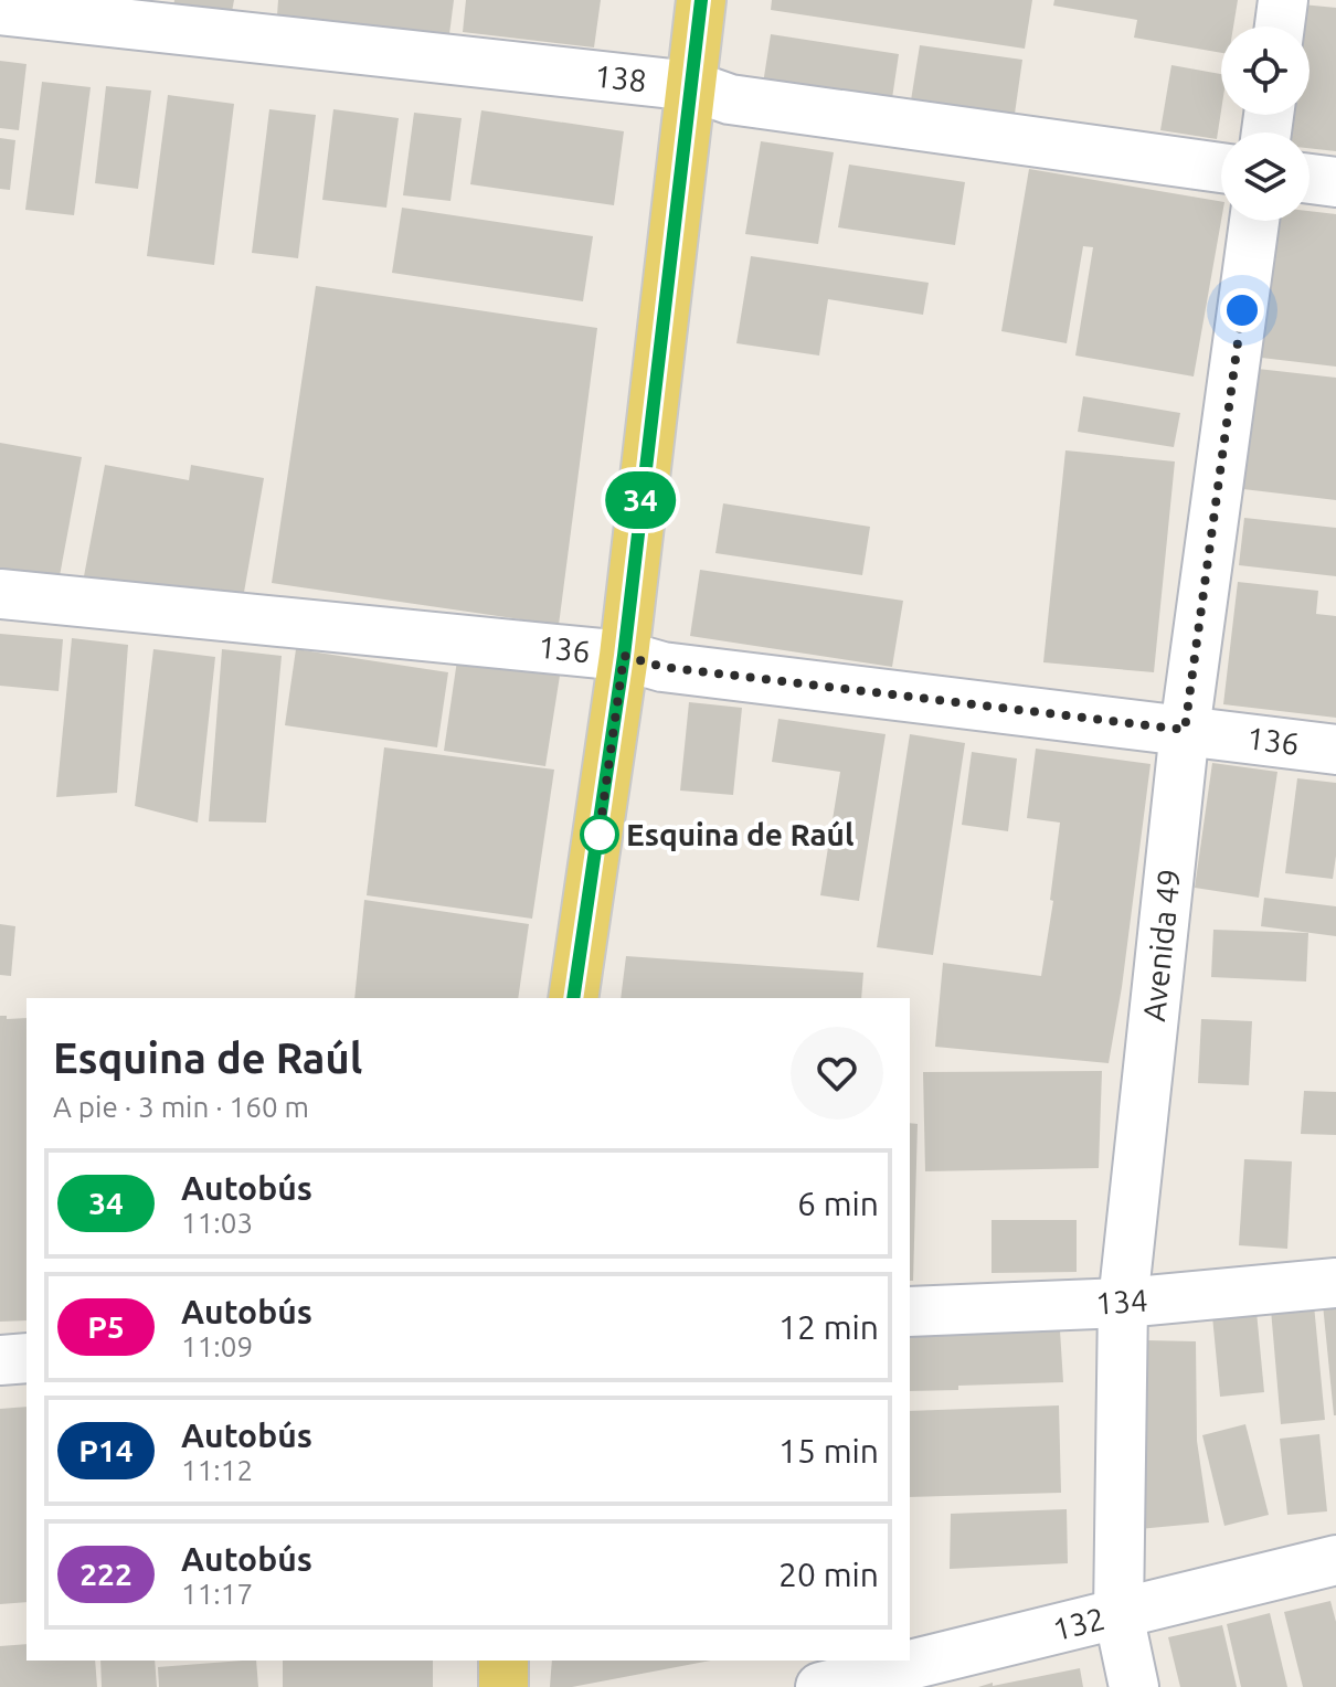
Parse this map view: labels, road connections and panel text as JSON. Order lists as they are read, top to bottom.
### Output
{
  "streets": {
    "street": [
      "138",
      "136",
      "Avenida 49",
      "134",
      "132"
    ]
  },
  "crossings": [
    ["136", "Avenida 49"],
    ["Avenida 49", "134"],
    ["Avenida 49", "132"]
  ],
  "places": ["Esquina de Raúl"],
  "lines": ["bus line 34"],
  "page": {
    "on_map": "34",
    "heading": ["Esquina de Raúl", "A pie · 3 min · 160 m"],
    "list": [
      {
        "mark": "34",
        "name": "Autobús",
        "note": "11:03",
        "value": "6 min"
      },
      {
        "mark": "P5",
        "name": "Autobús",
        "note": "11:09",
        "value": "12 min"
      },
      {
        "mark": "P14",
        "name": "Autobús",
        "note": "11:12",
        "value": "15 min"
      },
      {
        "mark": "222",
        "name": "Autobús",
        "note": "11:17",
        "value": "20 min"
      }
    ]
  }
}
